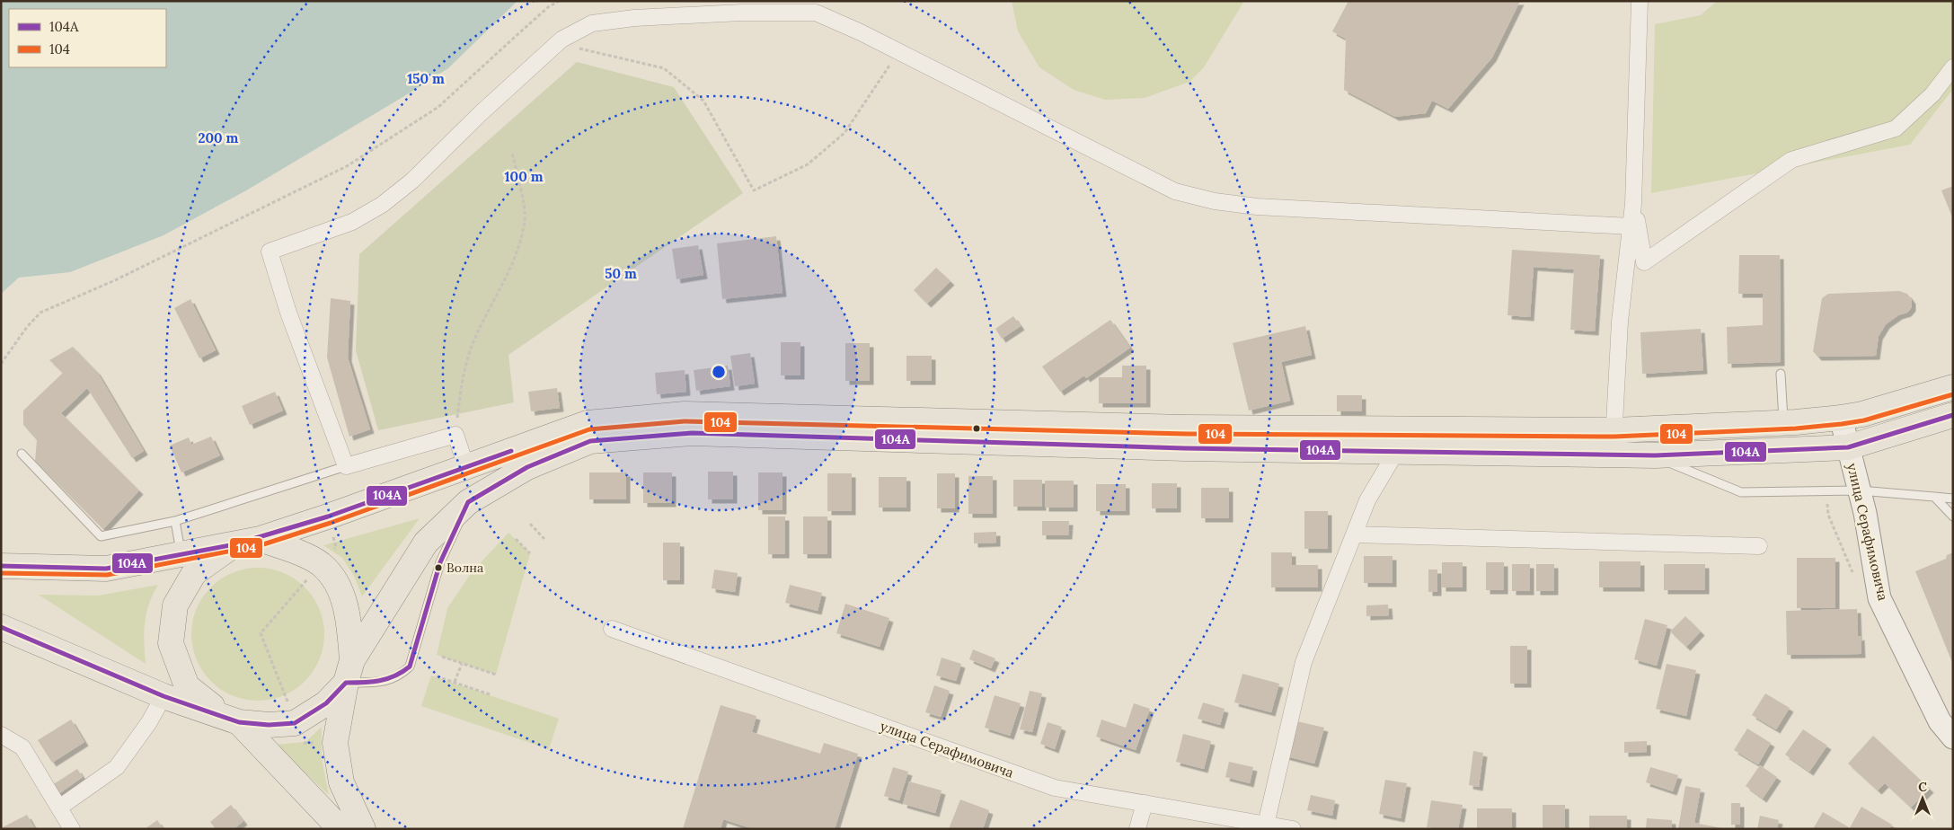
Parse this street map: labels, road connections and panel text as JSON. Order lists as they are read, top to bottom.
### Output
{
  "streets": {
    "street": ["улица Серафимовича"]
  },
  "places": ["Волна"],
  "lines": ["transit line 104", "transit line 104А"],
  "legend": ["104А", "104"],
  "north": "top",
  "rings": [
    "150 m",
    "200 m",
    "100 m",
    "50 m"
  ]
}
